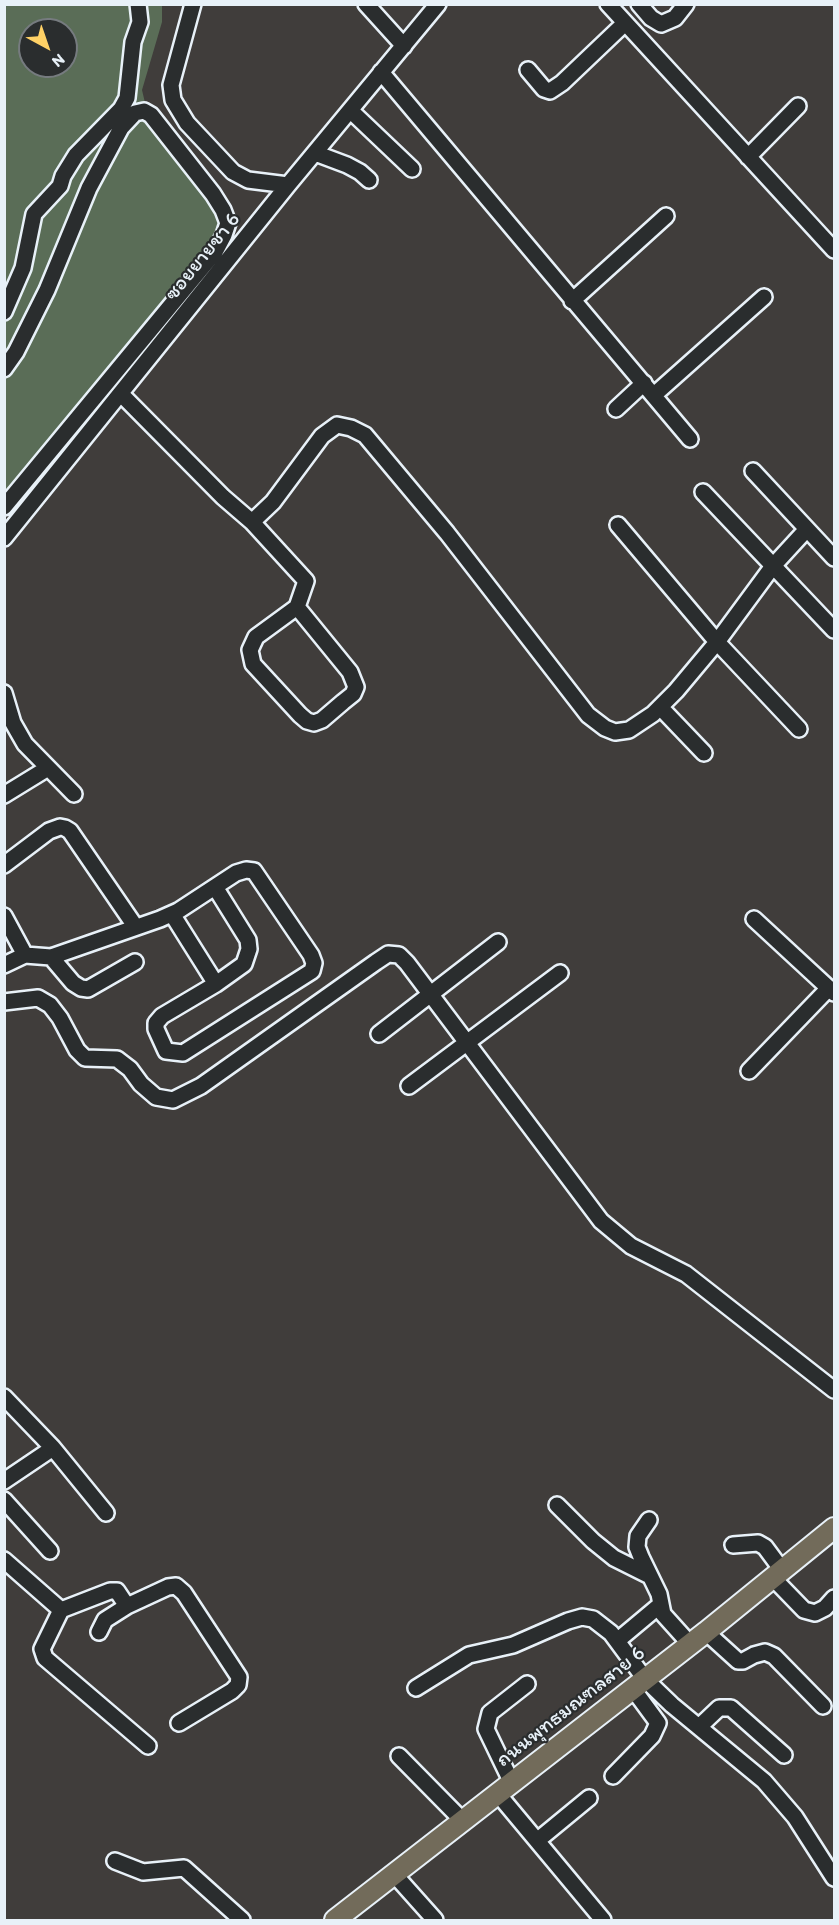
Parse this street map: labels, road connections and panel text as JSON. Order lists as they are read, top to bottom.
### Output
{
  "streets": {
    "main road": ["ถนนพุทธมณฑลสาย 6"],
    "street": ["ซอยยายชา 6"]
  },
  "north": "bottom right"
}
